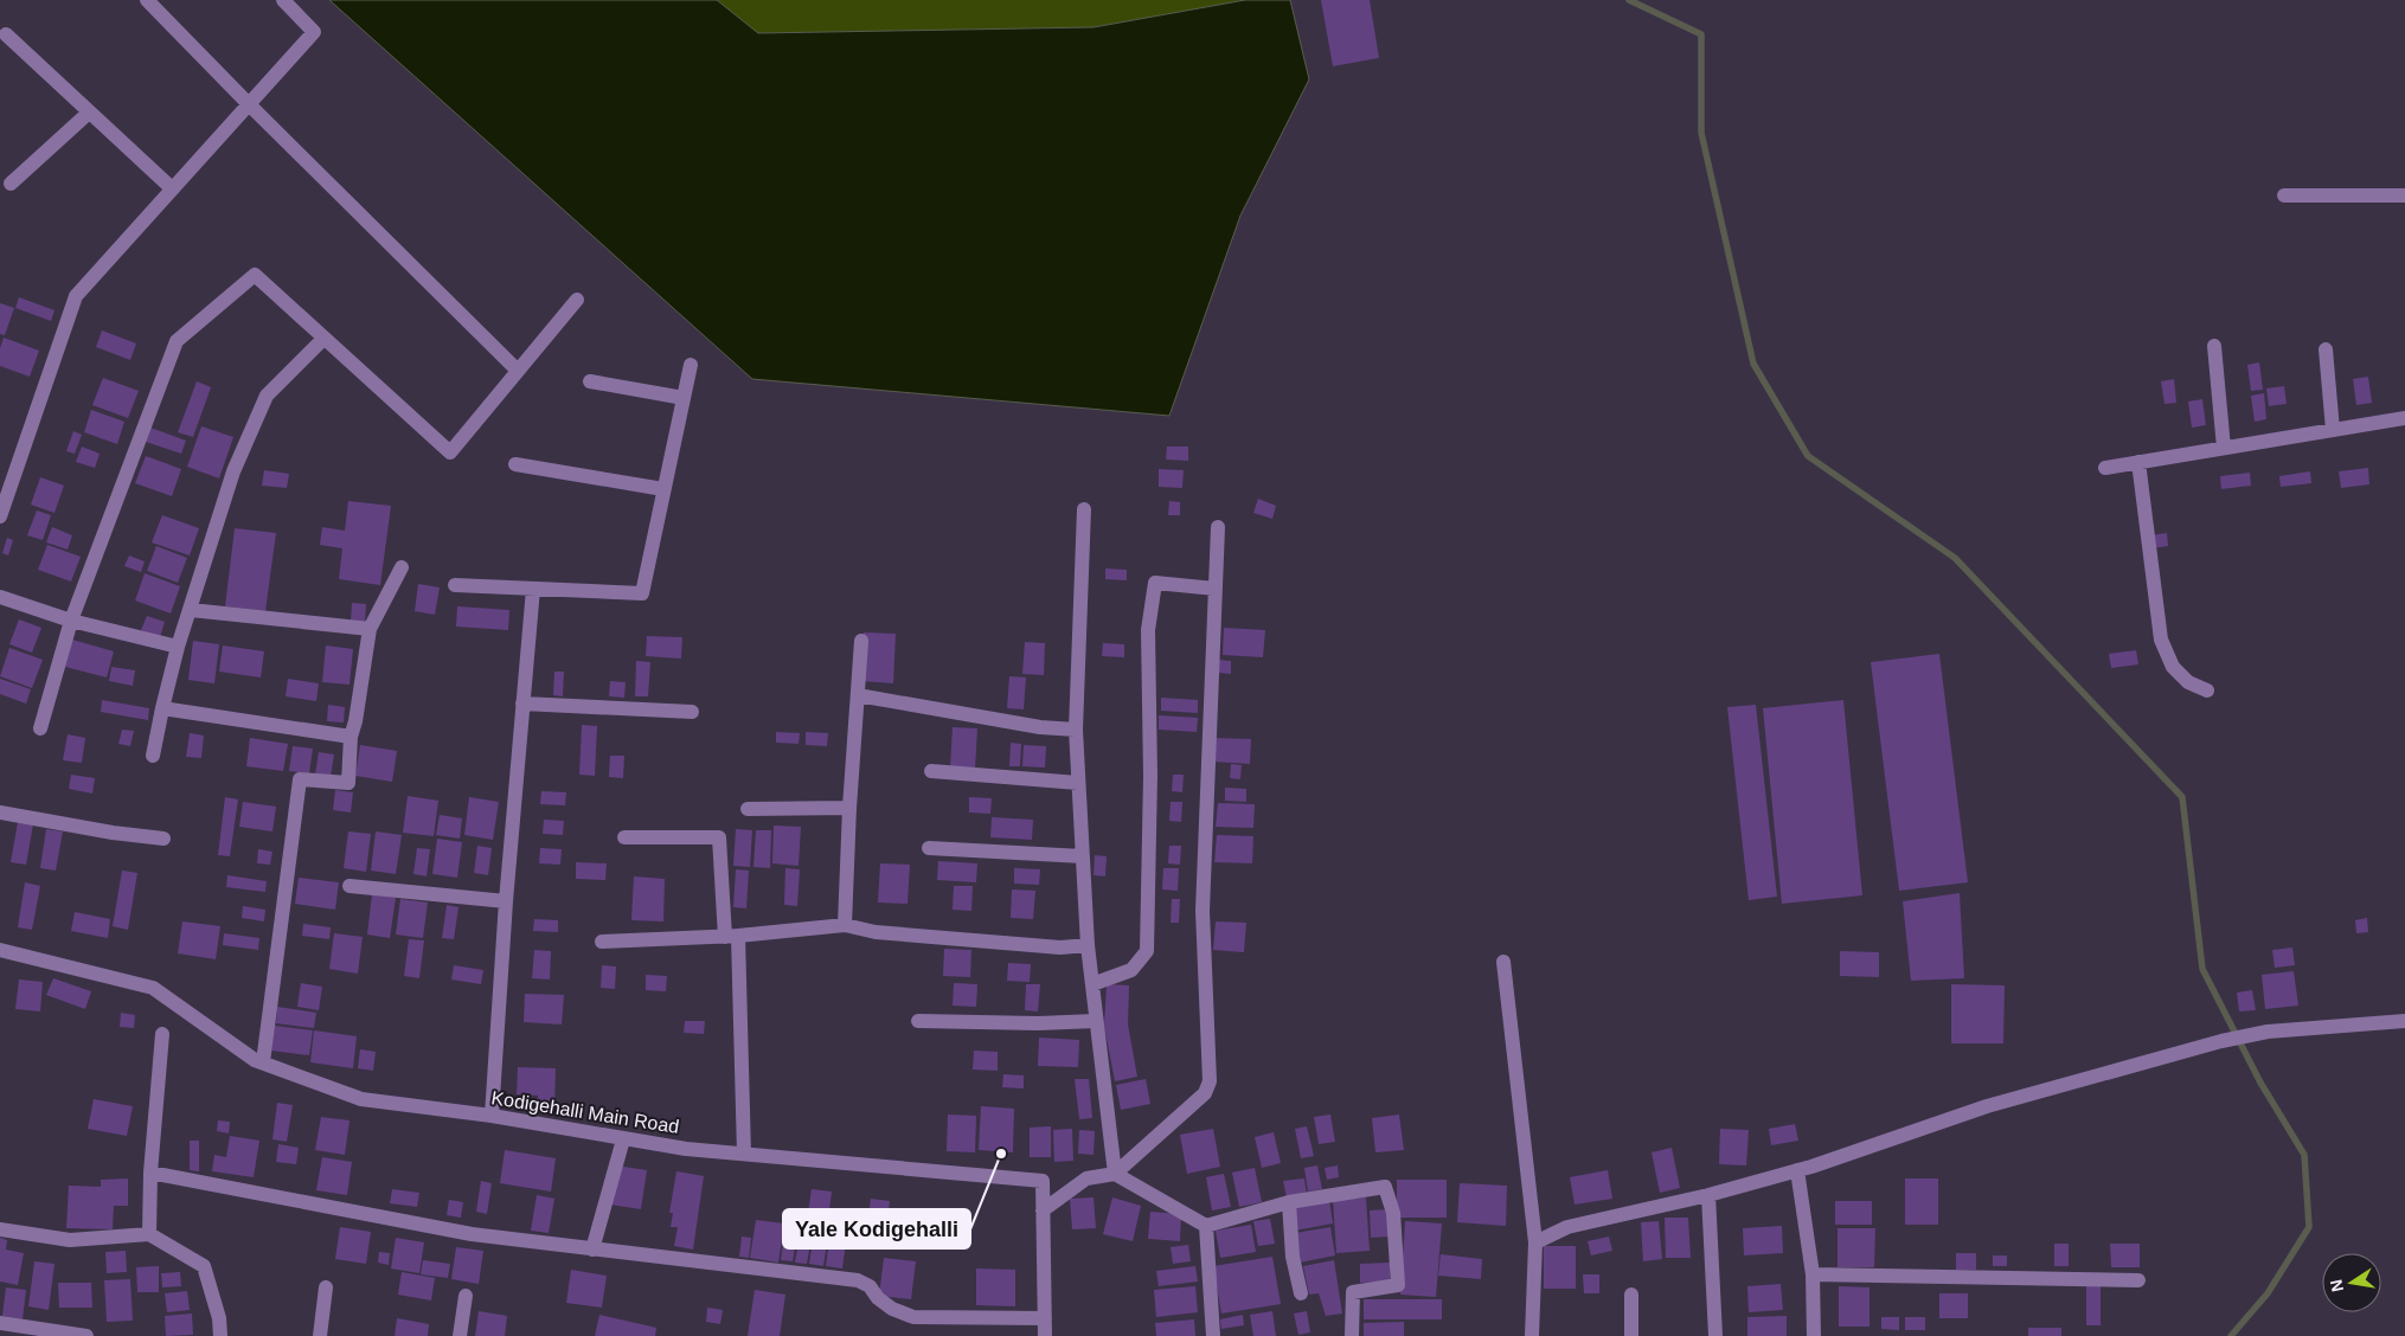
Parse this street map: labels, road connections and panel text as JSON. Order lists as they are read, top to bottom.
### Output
{
  "streets": {
    "street": ["Kodigehalli Main Road"]
  },
  "places": ["Yale Kodigehalli"],
  "north": "left"
}
